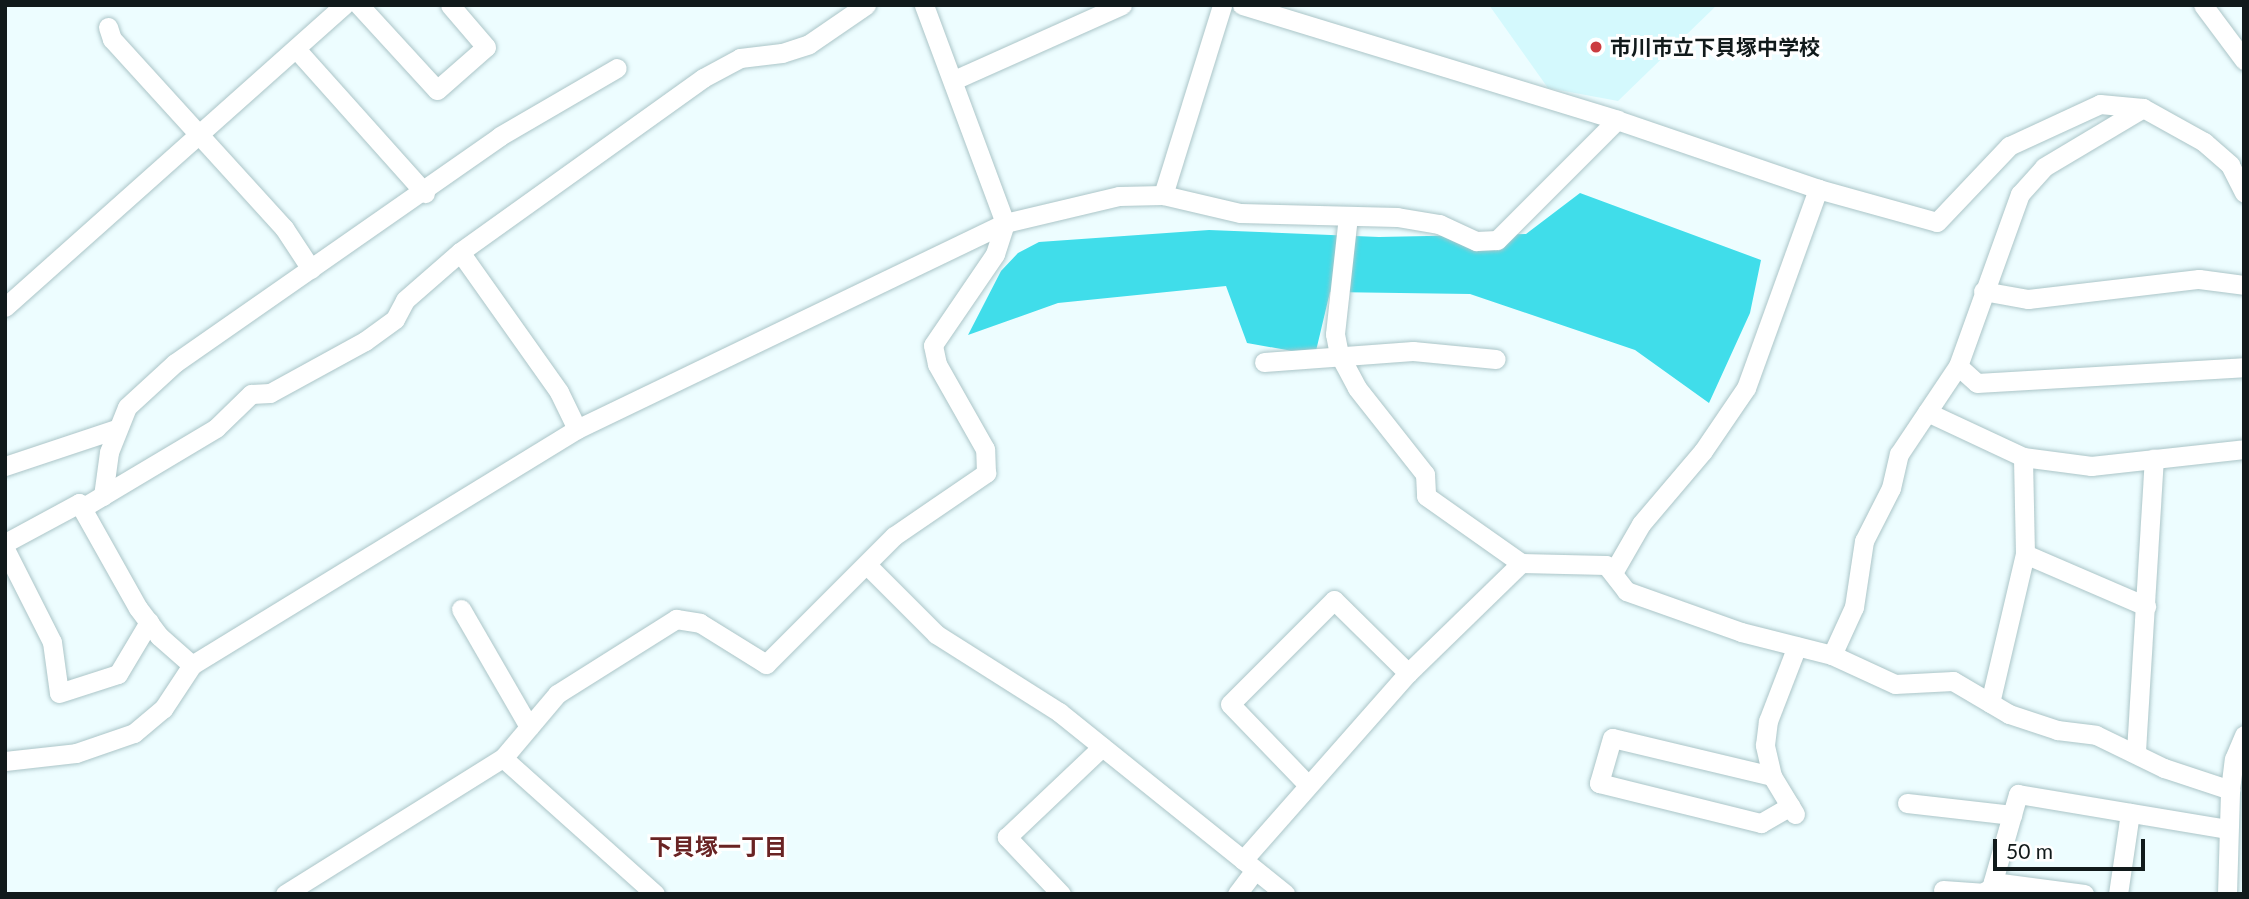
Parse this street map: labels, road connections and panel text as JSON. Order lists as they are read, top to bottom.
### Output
{
  "districts": ["下貝塚一丁目"],
  "places": ["市川市立下貝塚中学校"],
  "scale_bar": "50 m"
}
